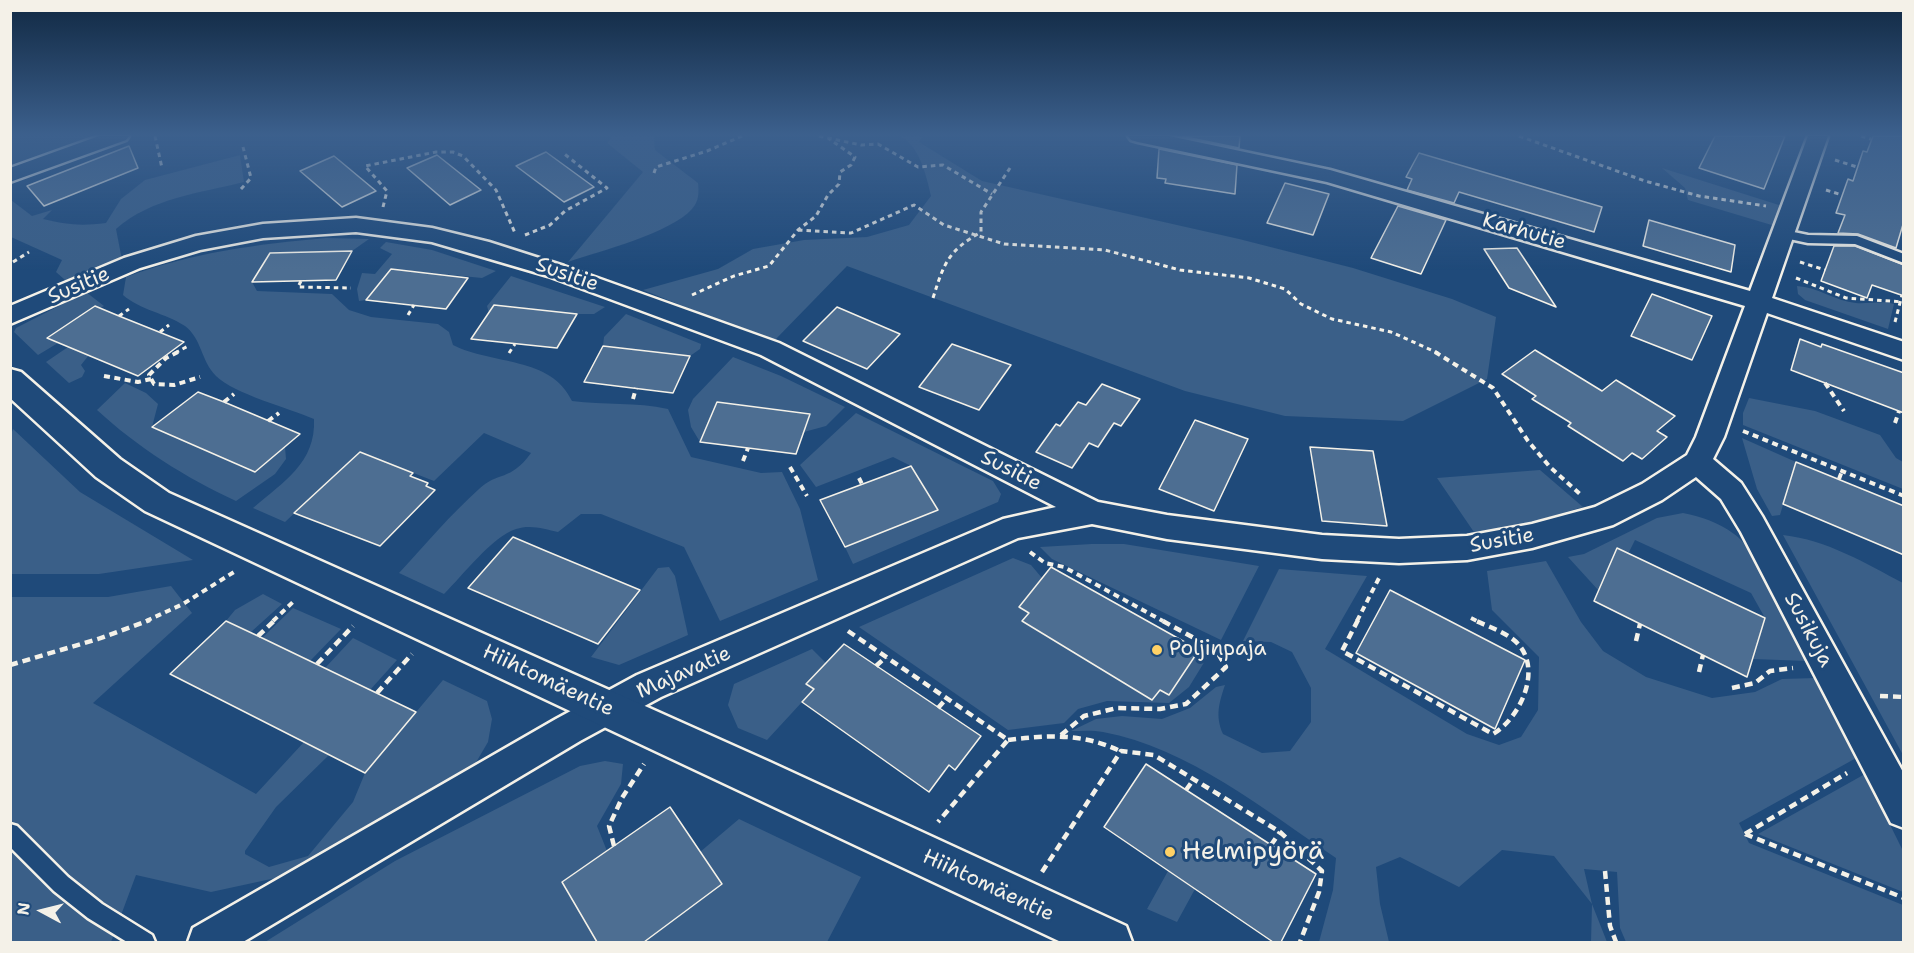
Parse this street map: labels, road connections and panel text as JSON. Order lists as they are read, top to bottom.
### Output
{
  "streets": {
    "street": [
      "Karhutie",
      "Susitie",
      "Susikuja",
      "Majavatie",
      "Hiihtomäentie"
    ]
  },
  "crossings": [
    ["Karhutie", "Susitie"],
    ["Susitie", "Susikuja"],
    ["Susitie", "Majavatie"],
    ["Majavatie", "Hiihtomäentie"]
  ],
  "places": ["Poljinpaja", "Helmipyörä"],
  "north": "left"
}
